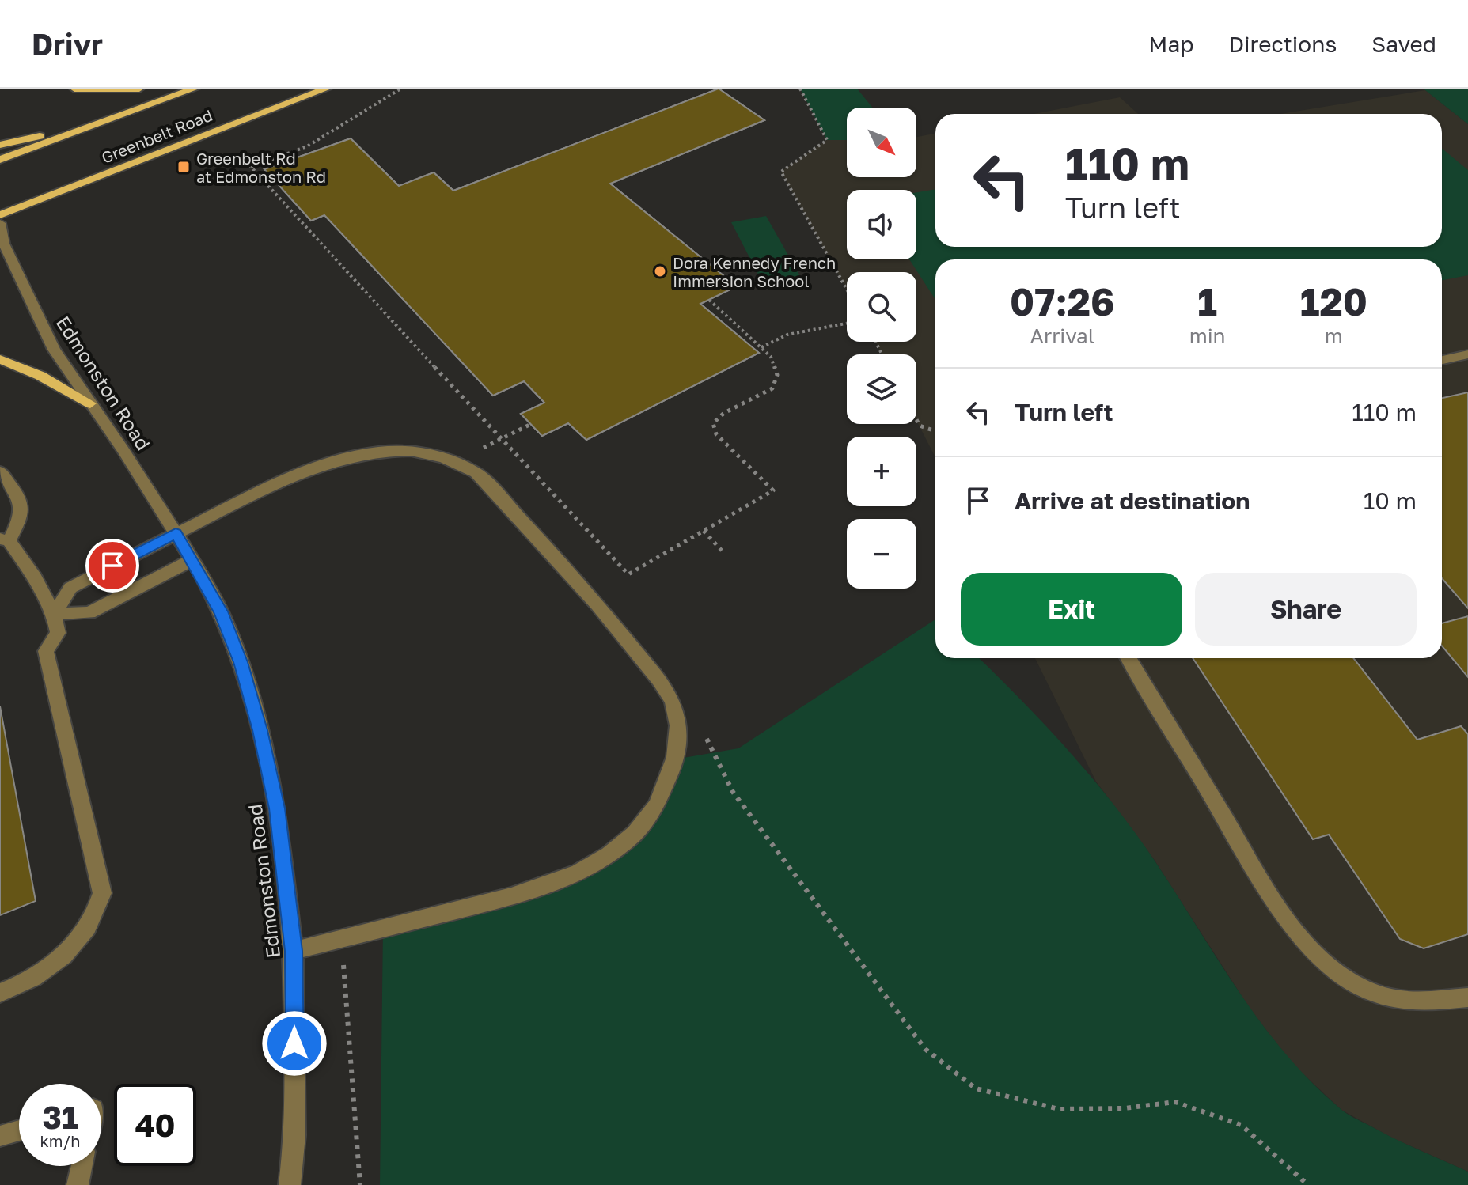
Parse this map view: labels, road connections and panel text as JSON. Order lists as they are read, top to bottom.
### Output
{
  "streets": {
    "main road": ["Greenbelt Road"],
    "street": ["Edmonston Road"]
  },
  "places": {
    "transit": ["Greenbelt Rd at Edmonston Rd"],
    "other": ["Dora Kennedy French Immersion School"]
  },
  "north": "bottom right",
  "page": {
    "header": "Drivr",
    "nav": ["Map", "Directions", "Saved"],
    "map_buttons": ["+", "−"],
    "turn": ["110 m", "Turn left"],
    "eta": [
      "07:26",
      "Arrival",
      "1",
      "min",
      "120",
      "m"
    ],
    "list": [
      {
        "name": "Turn left",
        "value": "110 m"
      },
      {
        "name": "Arrive at destination",
        "value": "10 m"
      }
    ],
    "buttons": ["Exit", "Share"],
    "speed": "31 km/h",
    "limit": "40"
  }
}
